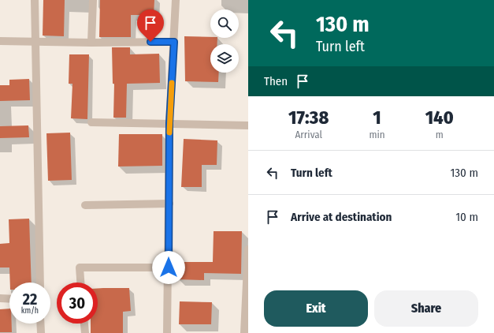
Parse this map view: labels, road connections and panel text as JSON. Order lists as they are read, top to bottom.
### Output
{
  "page": {
    "turn": ["130 m", "Turn left"],
    "then": "Then",
    "eta": [
      "17:38",
      "Arrival",
      "1",
      "min",
      "140",
      "m"
    ],
    "list": [
      {
        "name": "Turn left",
        "value": "130 m"
      },
      {
        "name": "Arrive at destination",
        "value": "10 m"
      }
    ],
    "speed": "22 km/h",
    "limit": "30",
    "buttons": ["Exit", "Share"]
  }
}
